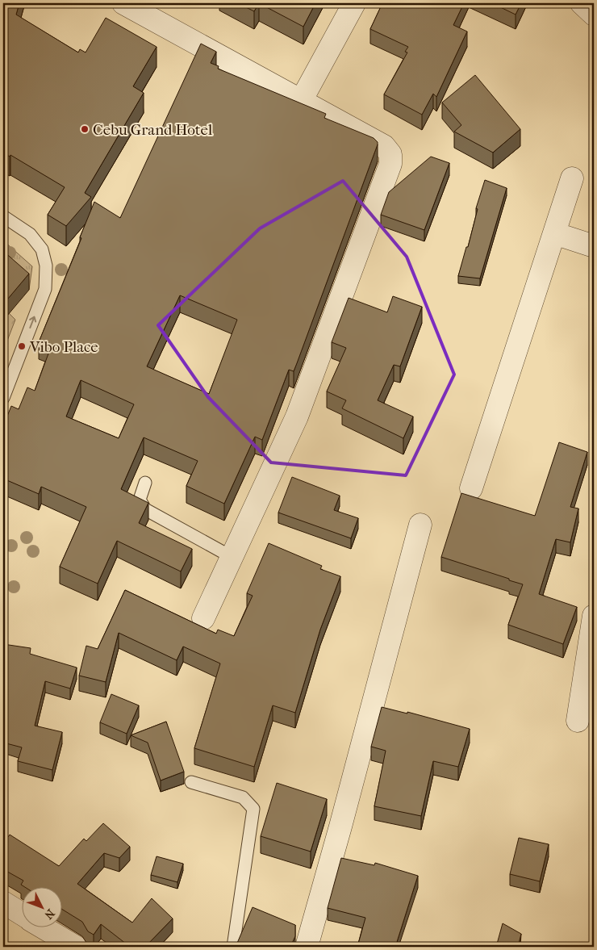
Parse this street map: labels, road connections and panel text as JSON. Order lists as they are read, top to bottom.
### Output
{
  "places": ["Cebu Grand Hotel", "Vibo Place"],
  "north": "bottom right"
}
